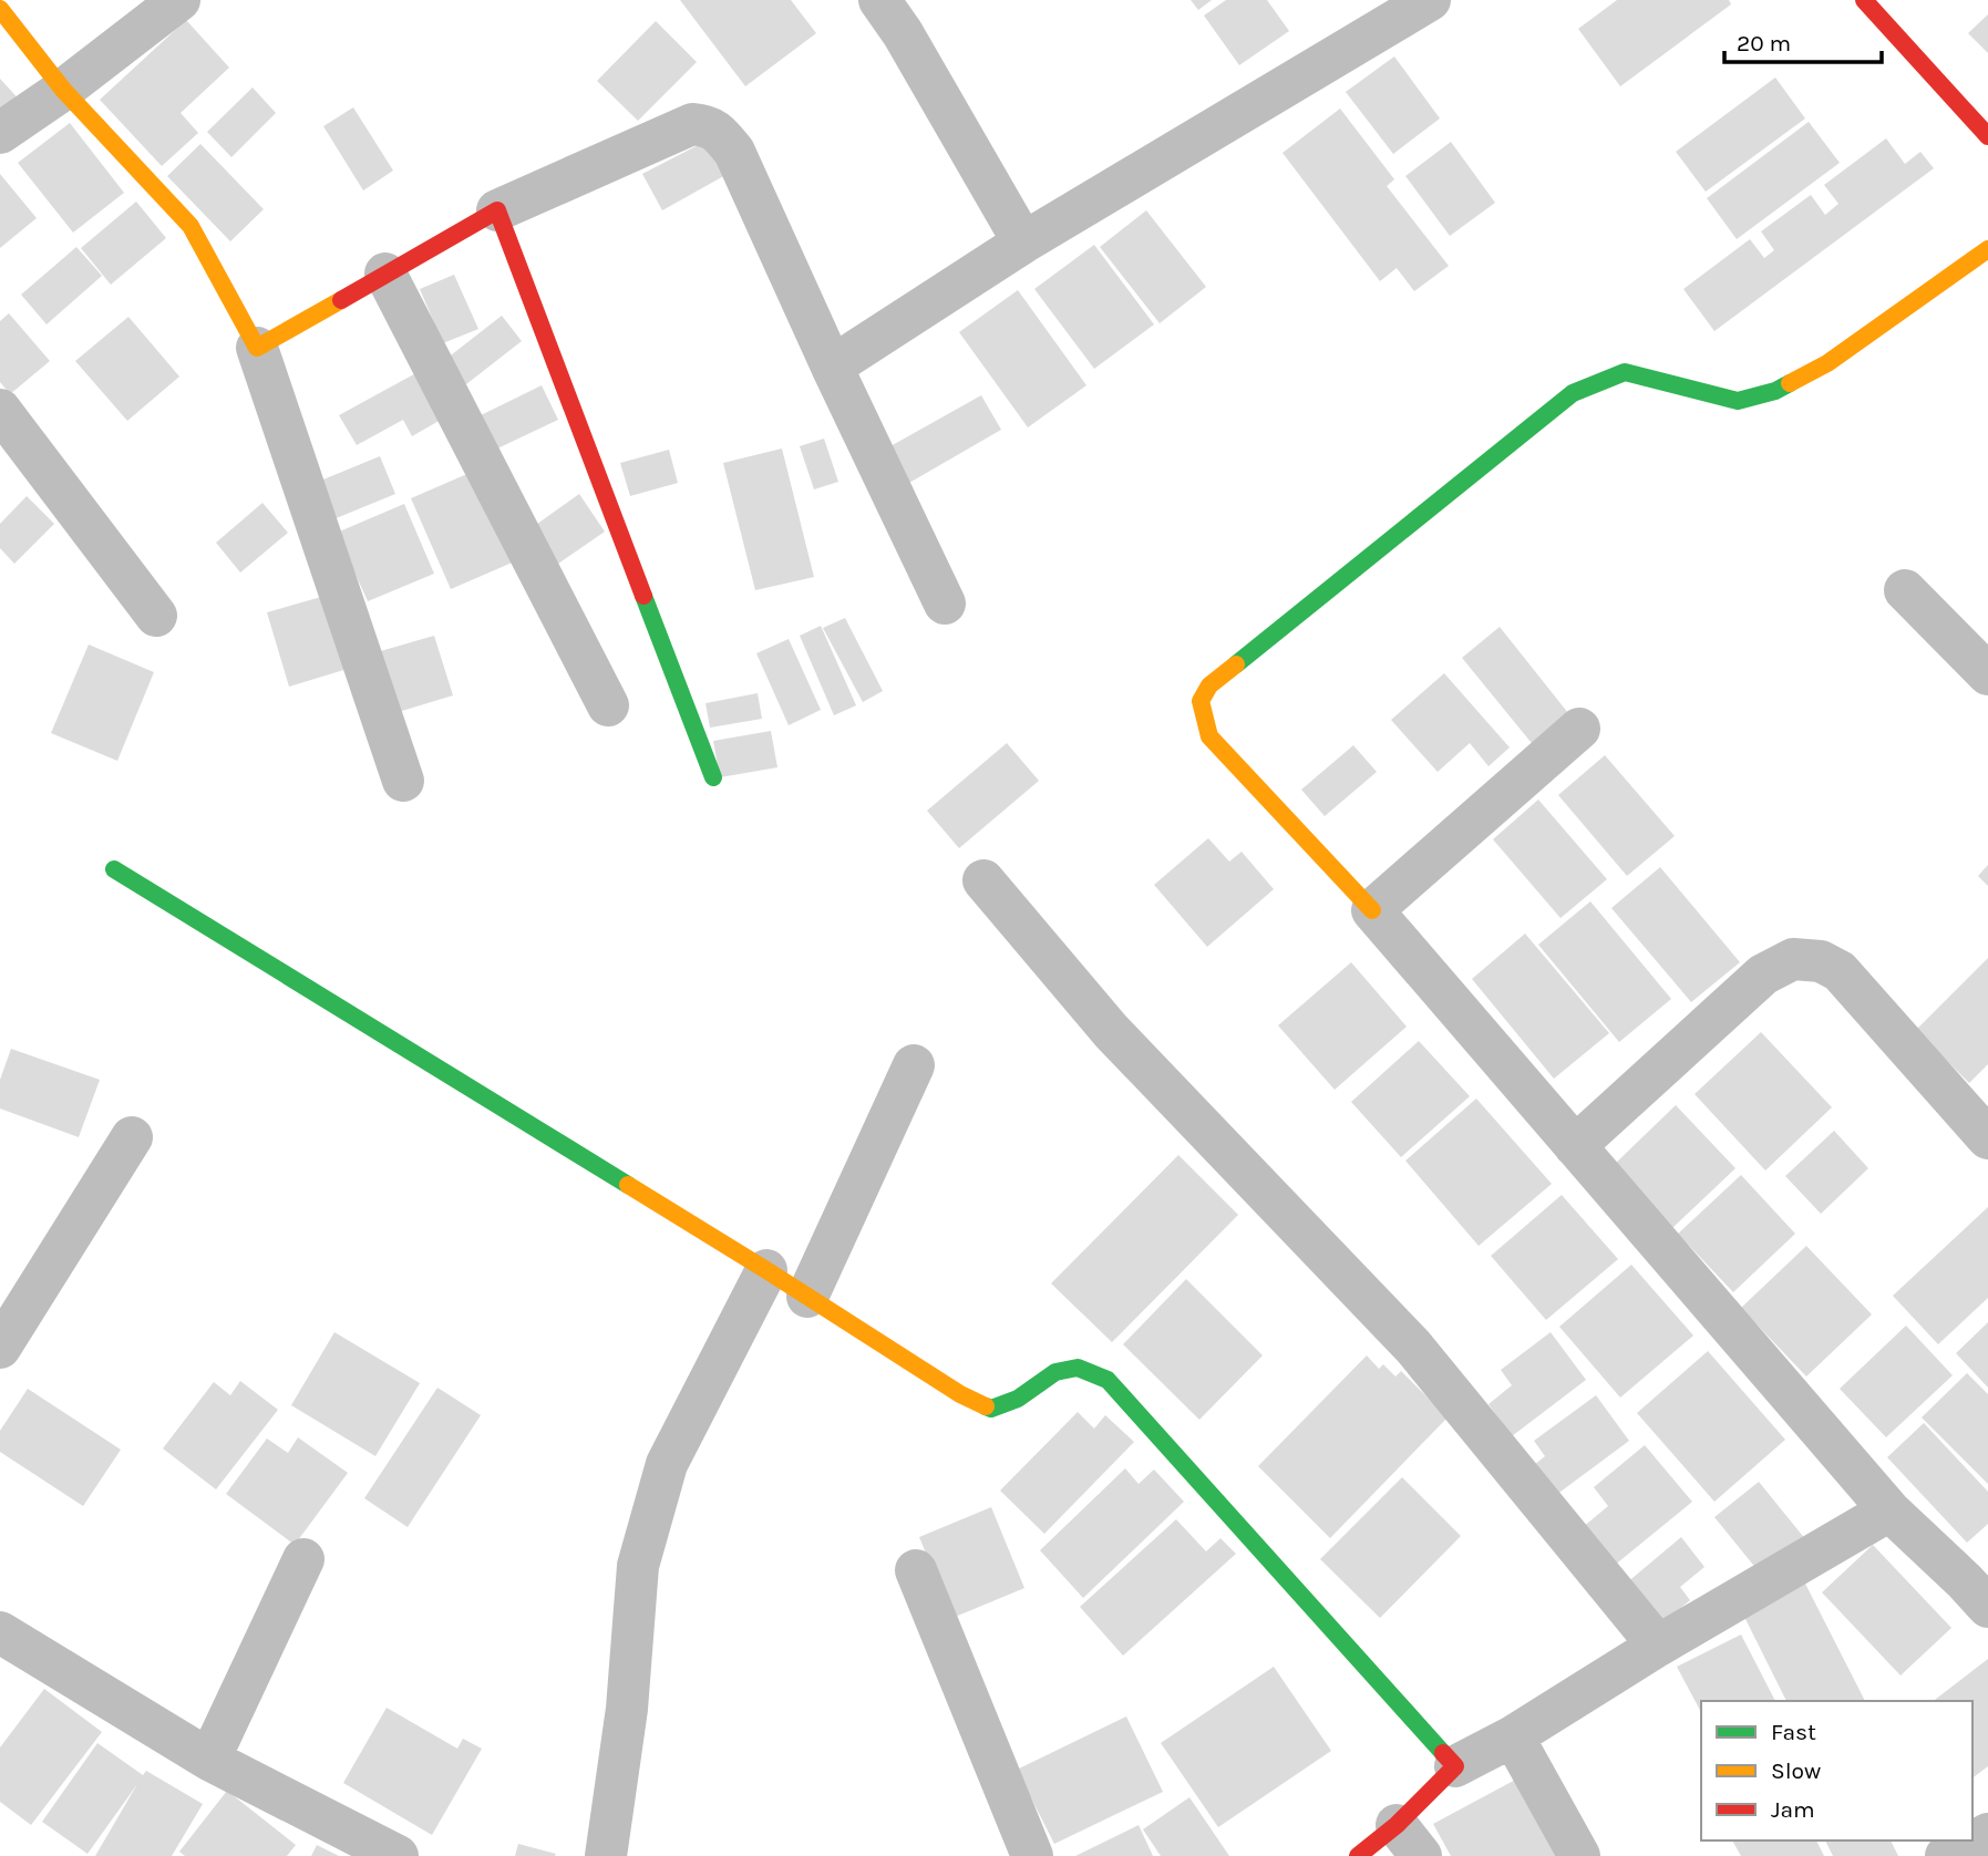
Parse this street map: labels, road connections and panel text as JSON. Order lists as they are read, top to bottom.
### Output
{
  "legend": ["Fast", "Slow", "Jam"],
  "scale_bar": "20 m"
}
